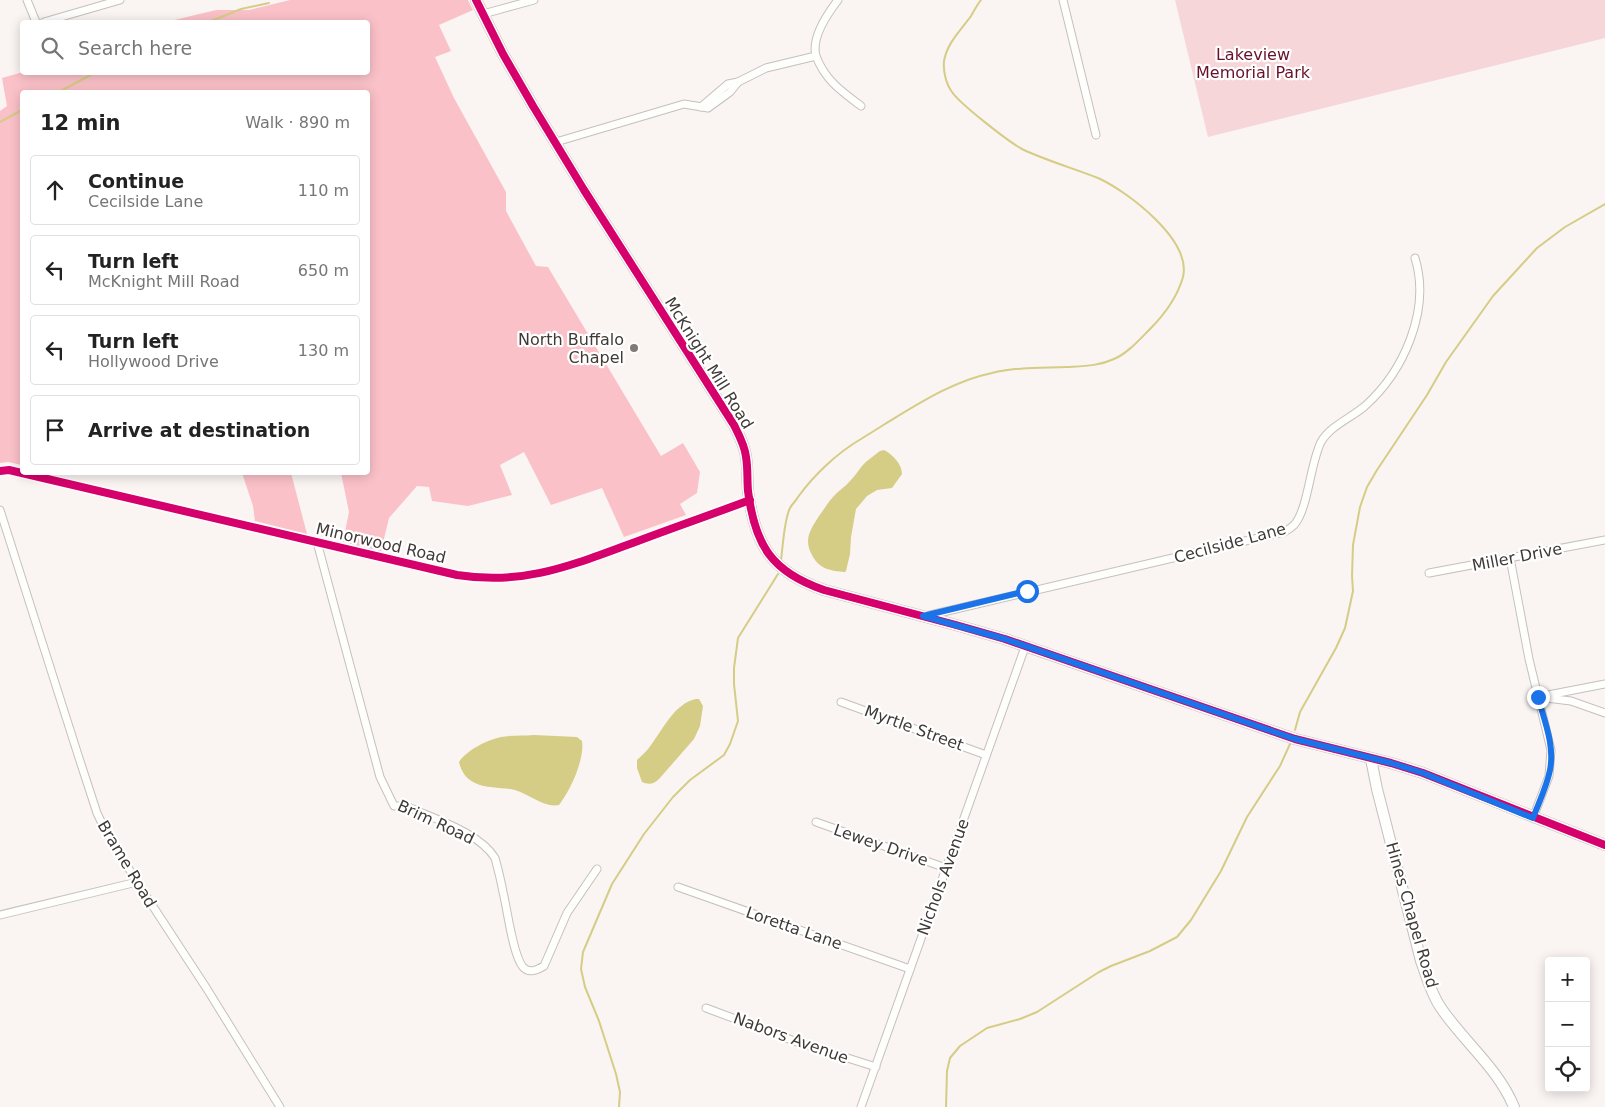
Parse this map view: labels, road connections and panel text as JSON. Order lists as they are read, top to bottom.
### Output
{
  "streets": {
    "street": [
      "McKnight Mill Road",
      "Minorwood Road",
      "Cecilside Lane",
      "Miller Drive",
      "Myrtle Street",
      "Brim Road",
      "Lewey Drive",
      "Brame Road",
      "Nichols Avenue",
      "Hines Chapel Road",
      "Loretta Lane",
      "Nabors Avenue"
    ]
  },
  "crossings": [
    ["McKnight Mill Road", "Minorwood Road"],
    ["McKnight Mill Road", "Cecilside Lane"],
    ["McKnight Mill Road", "Nichols Avenue"],
    ["McKnight Mill Road", "Hines Chapel Road"],
    ["Minorwood Road", "Brim Road"],
    ["Myrtle Street", "Nichols Avenue"],
    ["Lewey Drive", "Nichols Avenue"],
    ["Nichols Avenue", "Loretta Lane"],
    ["Nichols Avenue", "Nabors Avenue"]
  ],
  "parks": ["Lakeview Memorial Park"],
  "places": ["North Buffalo Chapel"],
  "page": {
    "search": "Search here",
    "heading": ["12 min", "Walk · 890 m"],
    "list": [
      ["Continue", "Cecilside Lane", "110 m"],
      ["Turn left", "McKnight Mill Road", "650 m"],
      ["Turn left", "Hollywood Drive", "130 m"],
      "Arrive at destination"
    ],
    "map_buttons": ["+", "−"]
  }
}
